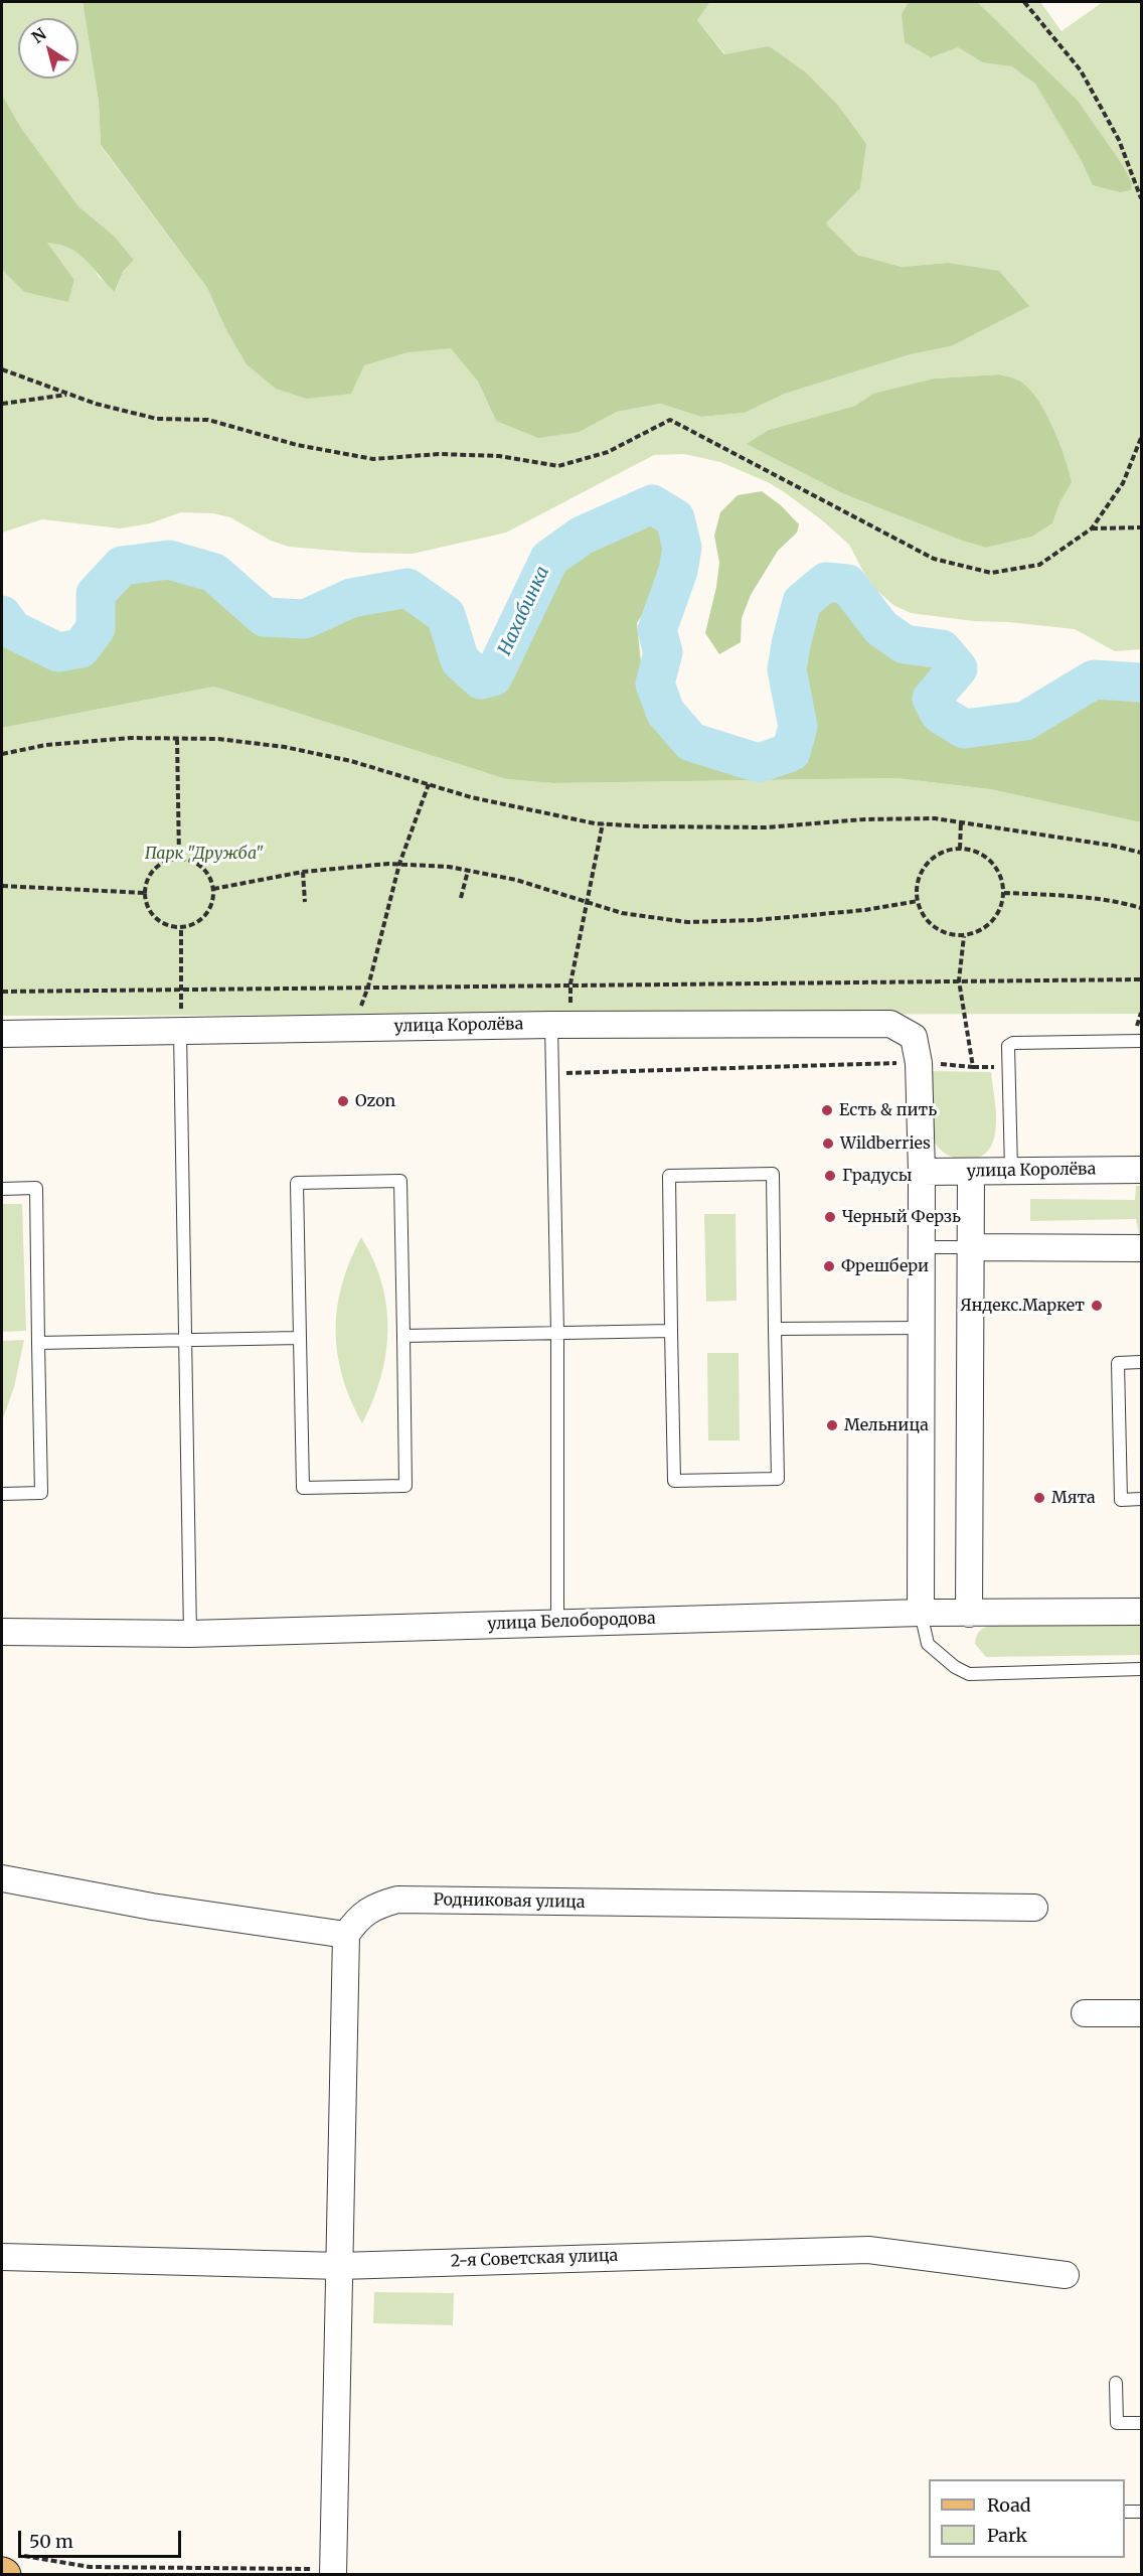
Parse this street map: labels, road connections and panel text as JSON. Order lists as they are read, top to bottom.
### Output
{
  "streets": {
    "street": [
      "улица Королёва",
      "улица Белобородова",
      "Родниковая улица",
      "2-я Советская улица"
    ]
  },
  "water": ["Нахабинка"],
  "parks": ["Парк \"Дружба\""],
  "places": [
    "Ozon",
    "Есть & пить",
    "Wildberries",
    "Градусы",
    "Черный Ферзь",
    "Фрешбери",
    "Яндекс.Маркет",
    "Мельница",
    "Мята"
  ],
  "legend": ["Road", "Park"],
  "scale_bar": "50 m",
  "north": "top left"
}
